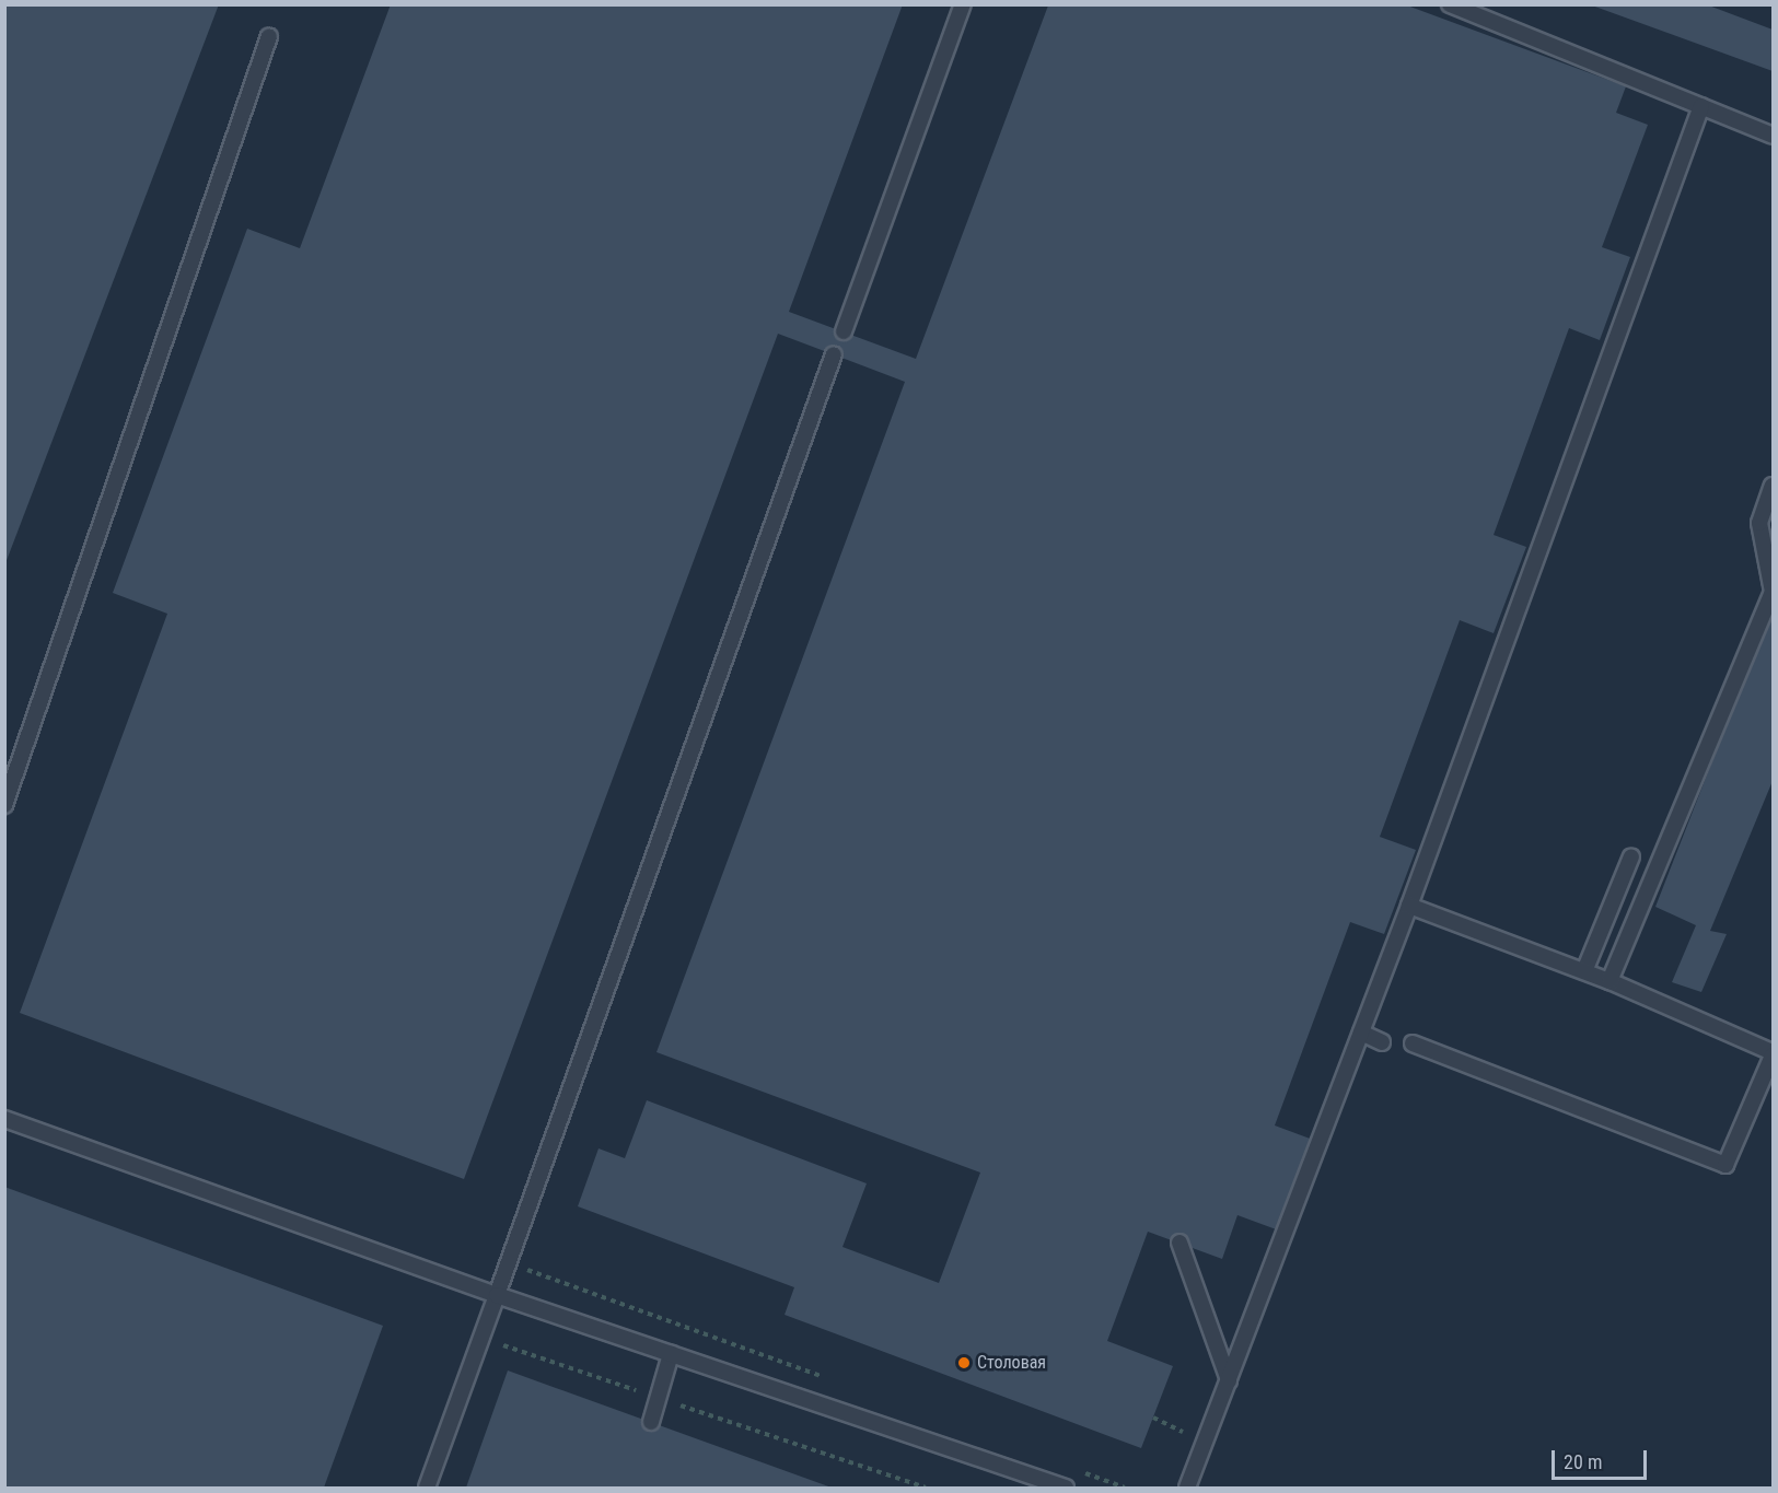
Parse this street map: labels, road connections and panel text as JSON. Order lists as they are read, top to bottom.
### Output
{
  "places": ["Столовая"],
  "scale_bar": "20 m"
}
